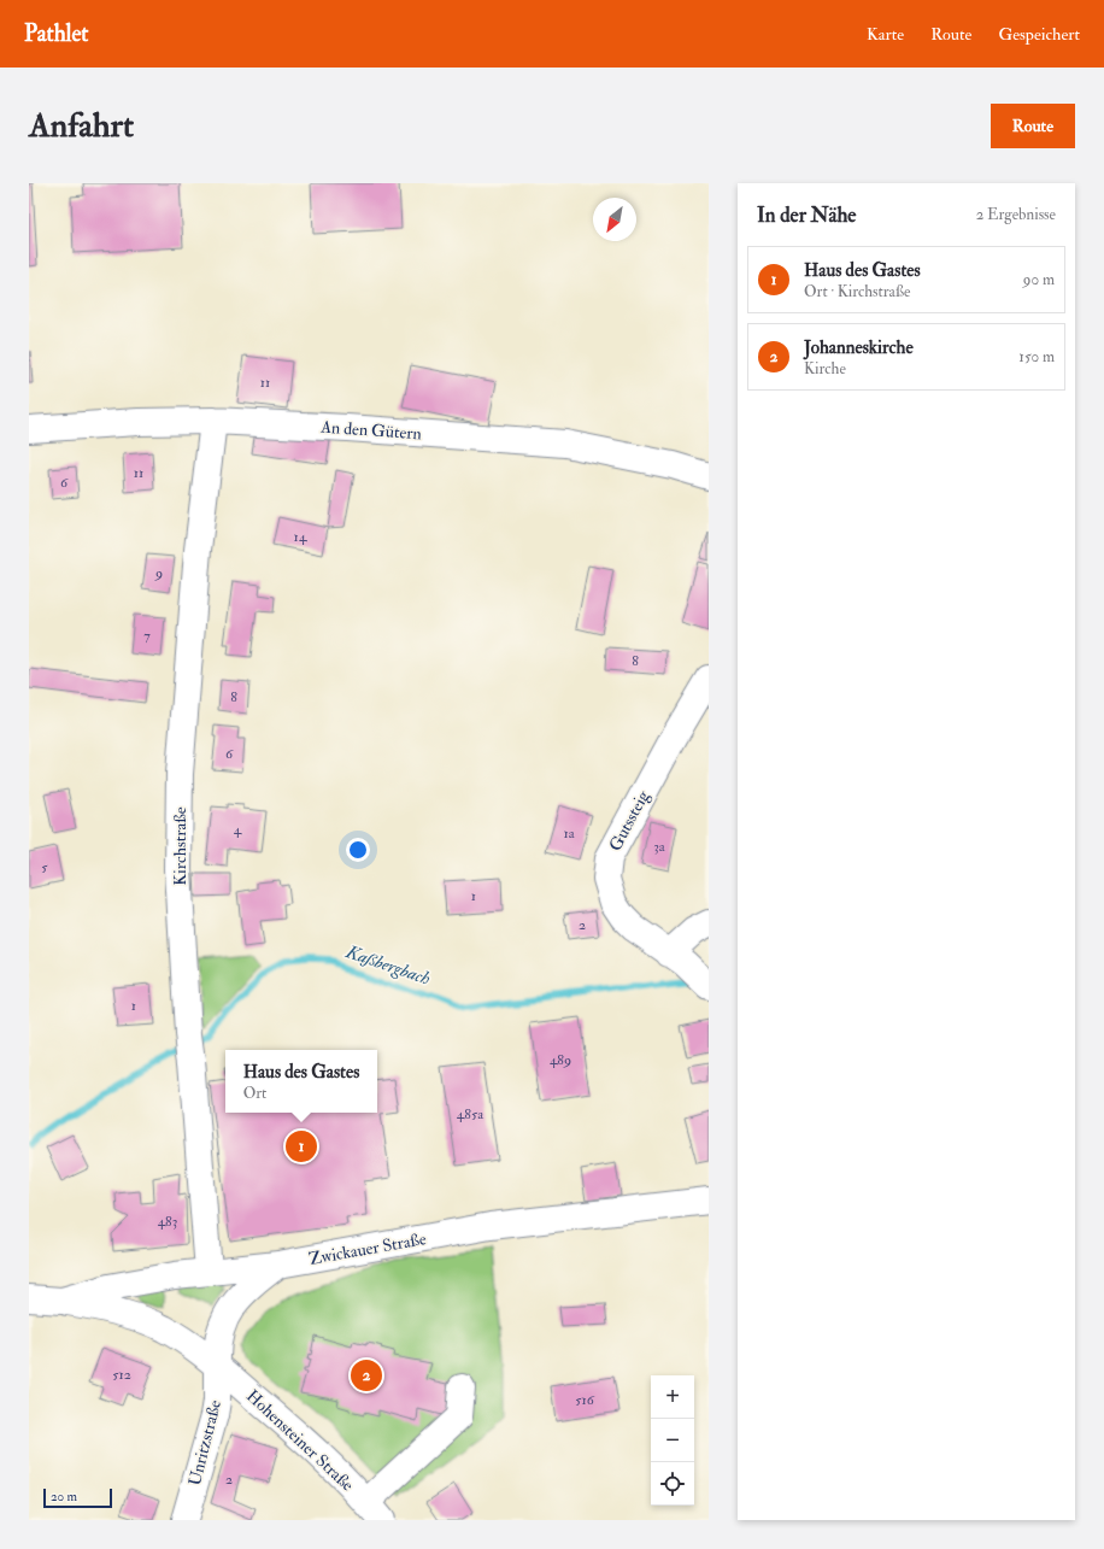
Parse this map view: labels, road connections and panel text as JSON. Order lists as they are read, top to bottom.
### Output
{
  "streets": {
    "street": [
      "An den Gütern",
      "Gutssteig",
      "Kirchstraße",
      "Zwickauer Straße",
      "Hohensteiner Straße",
      "Unritzstraße"
    ]
  },
  "crossings": [
    ["An den Gütern", "Kirchstraße"],
    ["Kirchstraße", "Zwickauer Straße"],
    ["Zwickauer Straße", "Hohensteiner Straße"],
    ["Hohensteiner Straße", "Unritzstraße"]
  ],
  "water": ["Kaßbergbach"],
  "house_numbers": [
    "11",
    "11",
    "6",
    "14",
    "9",
    "7",
    "8",
    "8",
    "6",
    "4",
    "1a",
    "3a",
    "5",
    "1",
    "2",
    "1",
    "489",
    "485a",
    "483",
    "512",
    "516",
    "2"
  ],
  "scale_bar": "20 m",
  "north": "bottom left",
  "page": {
    "header": "Pathlet",
    "nav": ["Karte", "Route", "Gespeichert"],
    "buttons": "Route",
    "title": "Anfahrt",
    "heading": ["In der Nähe", "2 Ergebnisse"],
    "list": [
      {
        "mark": "1",
        "name": "Haus des Gastes",
        "note": "Ort · Kirchstraße",
        "value": "90 m"
      },
      {
        "mark": "2",
        "name": "Johanneskirche",
        "note": "Kirche",
        "value": "150 m"
      }
    ],
    "popup": ["Haus des Gastes", "Ort"],
    "pins": ["1", "2"],
    "map_buttons": ["+", "−"],
    "scale": "20 m"
  }
}
